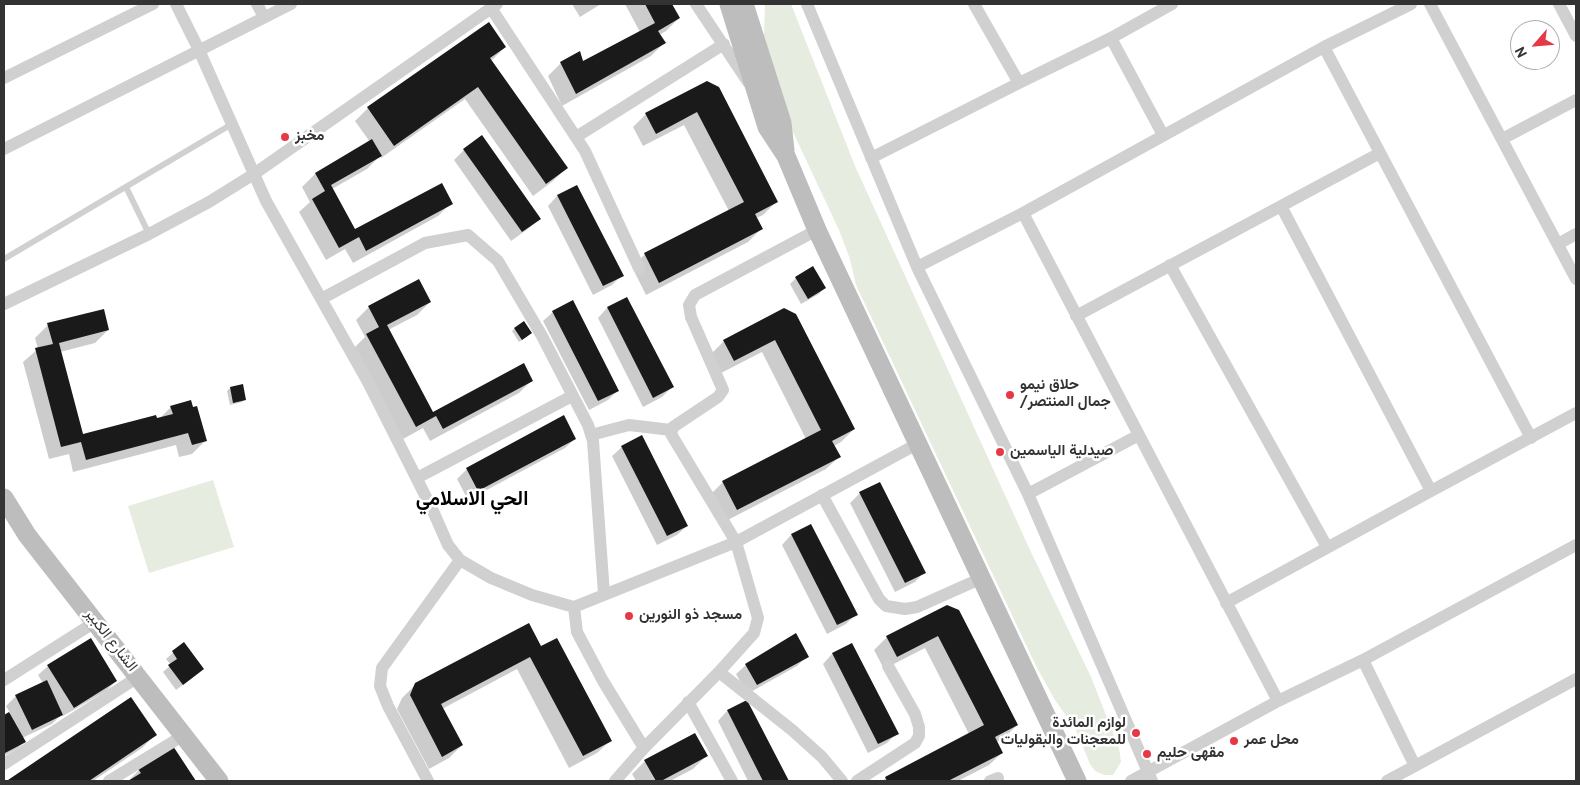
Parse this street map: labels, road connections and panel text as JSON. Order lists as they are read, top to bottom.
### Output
{
  "streets": {
    "street": ["الشارع الكبير"]
  },
  "districts": ["الحي الاسلامي"],
  "places": [
    "مخبز",
    "حلاق نيمو /جمال المنتصر",
    "صيدلية الياسمين",
    "مسجد ذو النورين",
    "لوازم المائدة للمعجنات والبقوليات",
    "محل عمر",
    "مقهى حليم"
  ],
  "north": "bottom left"
}
